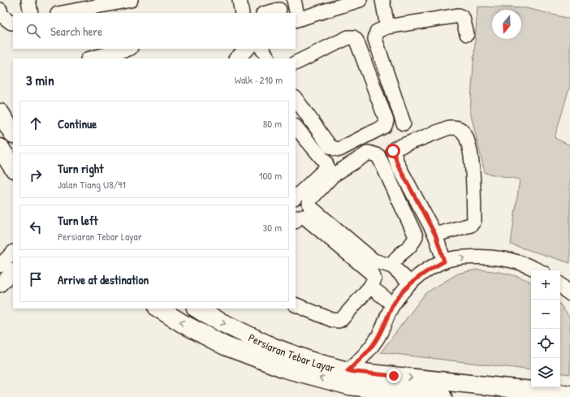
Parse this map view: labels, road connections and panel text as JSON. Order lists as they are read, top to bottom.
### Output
{
  "streets": {
    "main road": ["Persiaran Tebar Layar"]
  },
  "north": "bottom",
  "page": {
    "search": "Search here",
    "heading": ["3 min", "Walk · 210 m"],
    "list": [
      ["Continue", "80 m"],
      ["Turn right", "Jalan Tiang U8/91", "100 m"],
      ["Turn left", "Persiaran Tebar Layar", "30 m"],
      "Arrive at destination"
    ],
    "map_buttons": ["+", "−"]
  }
}
